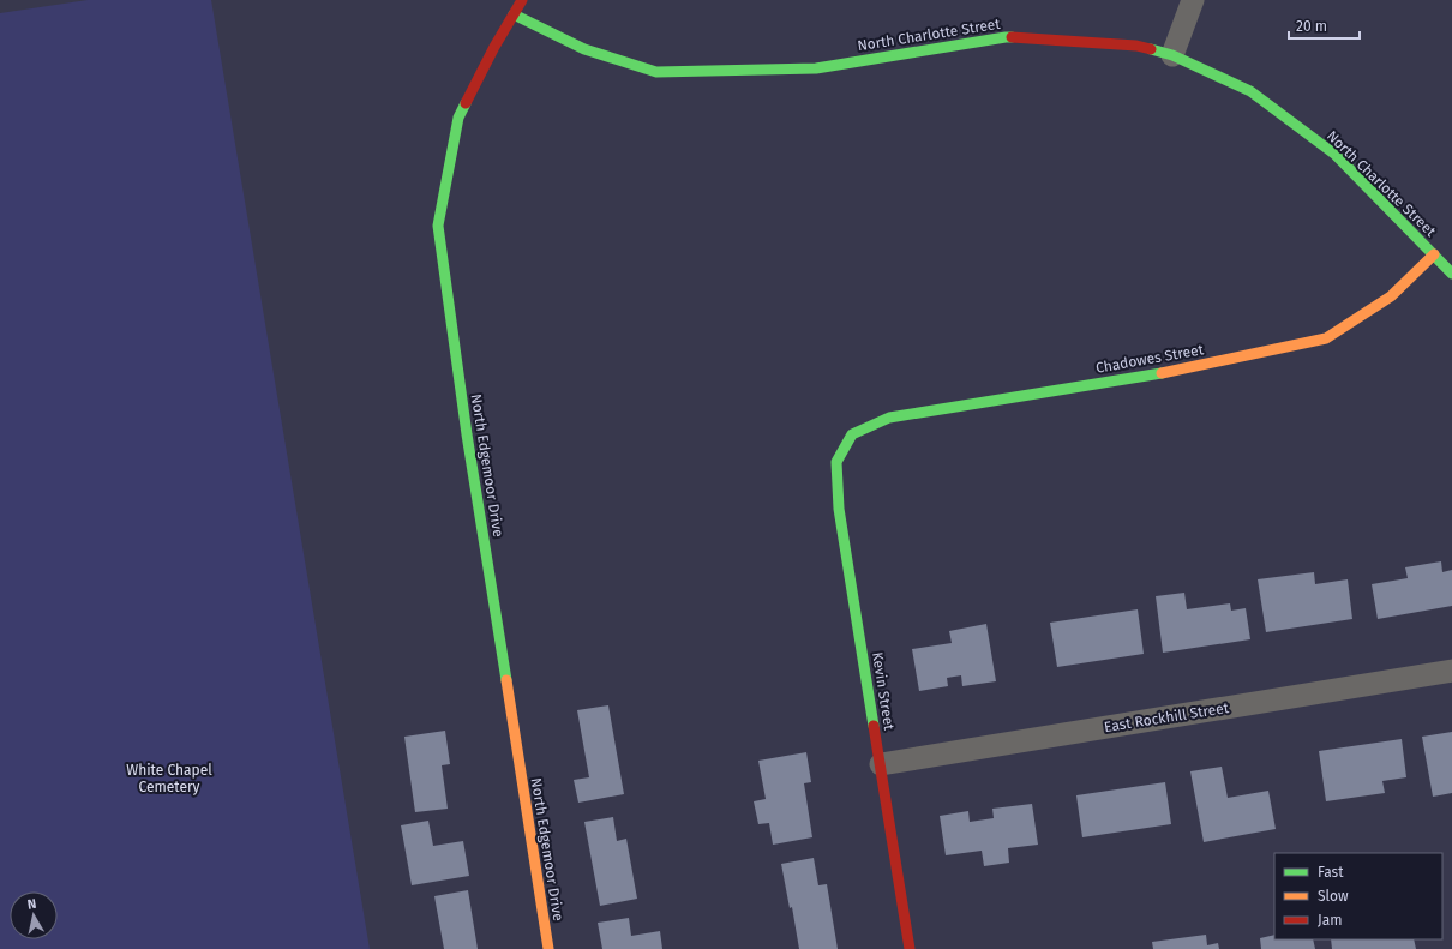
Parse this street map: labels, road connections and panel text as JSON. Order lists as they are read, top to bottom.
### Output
{
  "streets": {
    "street": [
      "North Charlotte Street",
      "Chadowes Street",
      "North Edgemoor Drive",
      "Kevin Street",
      "East Rockhill Street"
    ]
  },
  "crossings": [
    ["North Charlotte Street", "Chadowes Street"],
    ["North Charlotte Street", "North Edgemoor Drive"],
    ["Chadowes Street", "Kevin Street"],
    ["Kevin Street", "East Rockhill Street"]
  ],
  "parks": ["White Chapel Cemetery"],
  "legend": ["Fast", "Slow", "Jam"],
  "scale_bar": "20 m",
  "north": "top"
}
